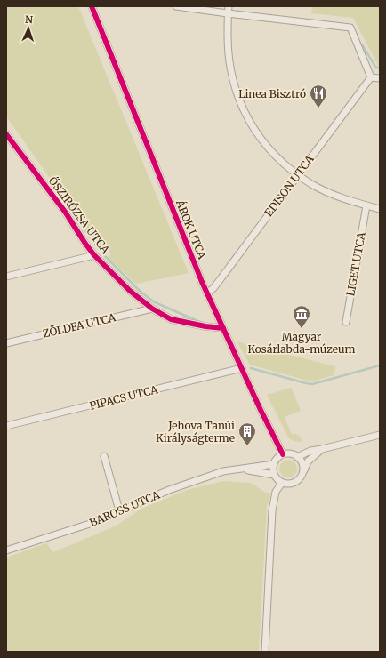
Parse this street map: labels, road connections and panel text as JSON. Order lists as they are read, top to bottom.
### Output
{
  "streets": {
    "street": [
      "EDISON UTCA",
      "ŐSZIRÓZSA UTCA",
      "ÁROK UTCA",
      "LIGET UTCA",
      "ZÖLDFA UTCA",
      "PIPACS UTCA",
      "BAROSS UTCA"
    ]
  },
  "crossings": [
    ["EDISON UTCA", "ÁROK UTCA"],
    ["ŐSZIRÓZSA UTCA", "ÁROK UTCA"],
    ["ŐSZIRÓZSA UTCA", "ZÖLDFA UTCA"],
    ["ÁROK UTCA", "PIPACS UTCA"],
    ["ÁROK UTCA", "BAROSS UTCA"]
  ],
  "places": {
    "restaurant": ["Linea Bisztró"],
    "museum": ["Magyar Kosárlabda-múzeum"],
    "building": ["Jehova Tanúi Királyságterme"]
  },
  "north": "top"
}
